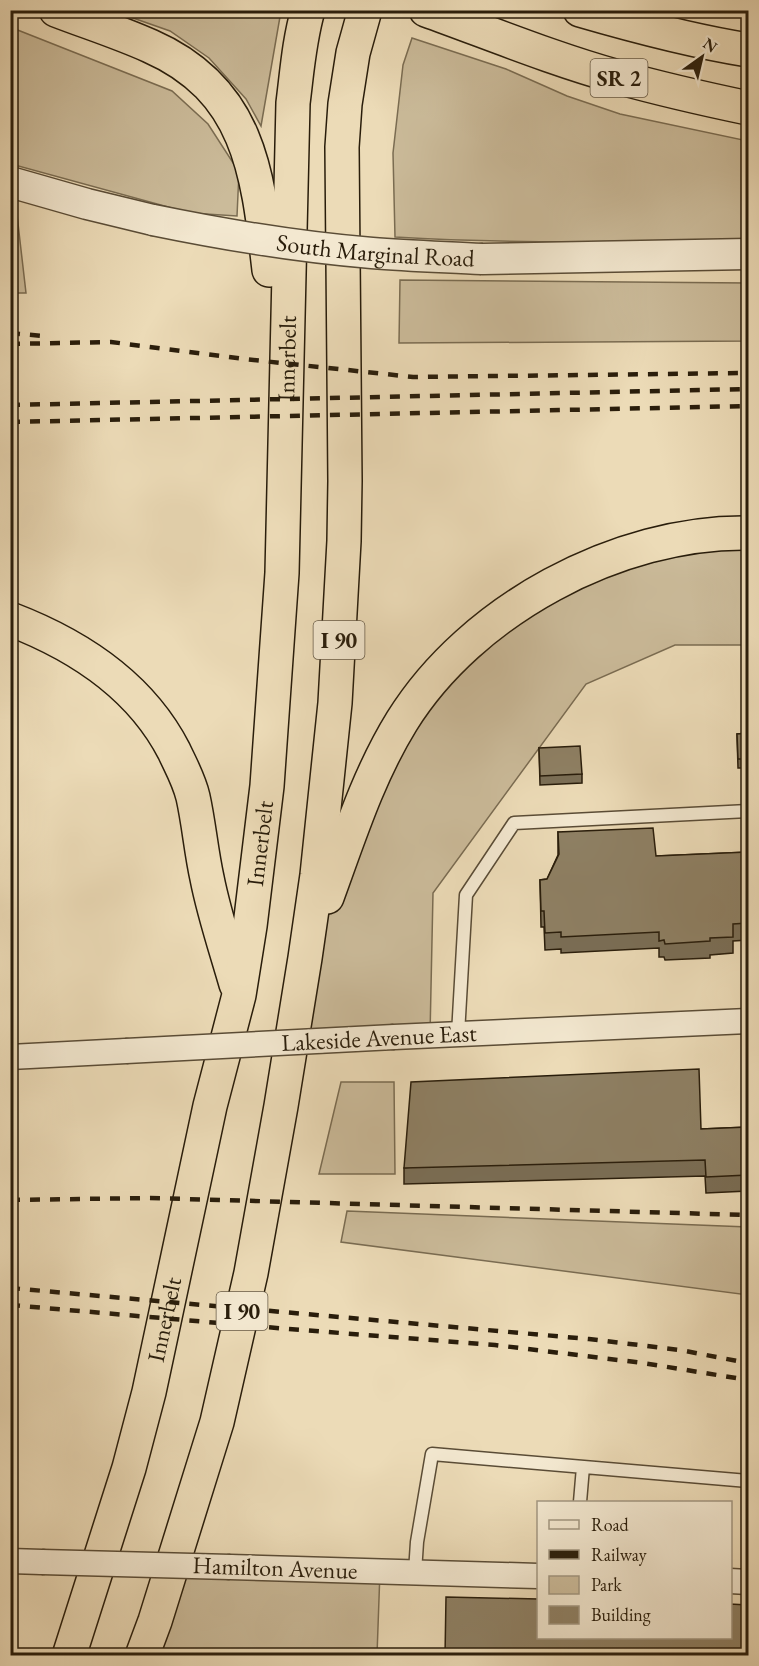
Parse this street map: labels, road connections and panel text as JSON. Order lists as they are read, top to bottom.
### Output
{
  "streets": {
    "highway": ["SR 2", "Innerbelt", "I 90"],
    "street": ["South Marginal Road", "Lakeside Avenue East", "Hamilton Avenue"]
  },
  "legend": [
    "Road",
    "Railway",
    "Park",
    "Building"
  ],
  "north": "top right"
}
